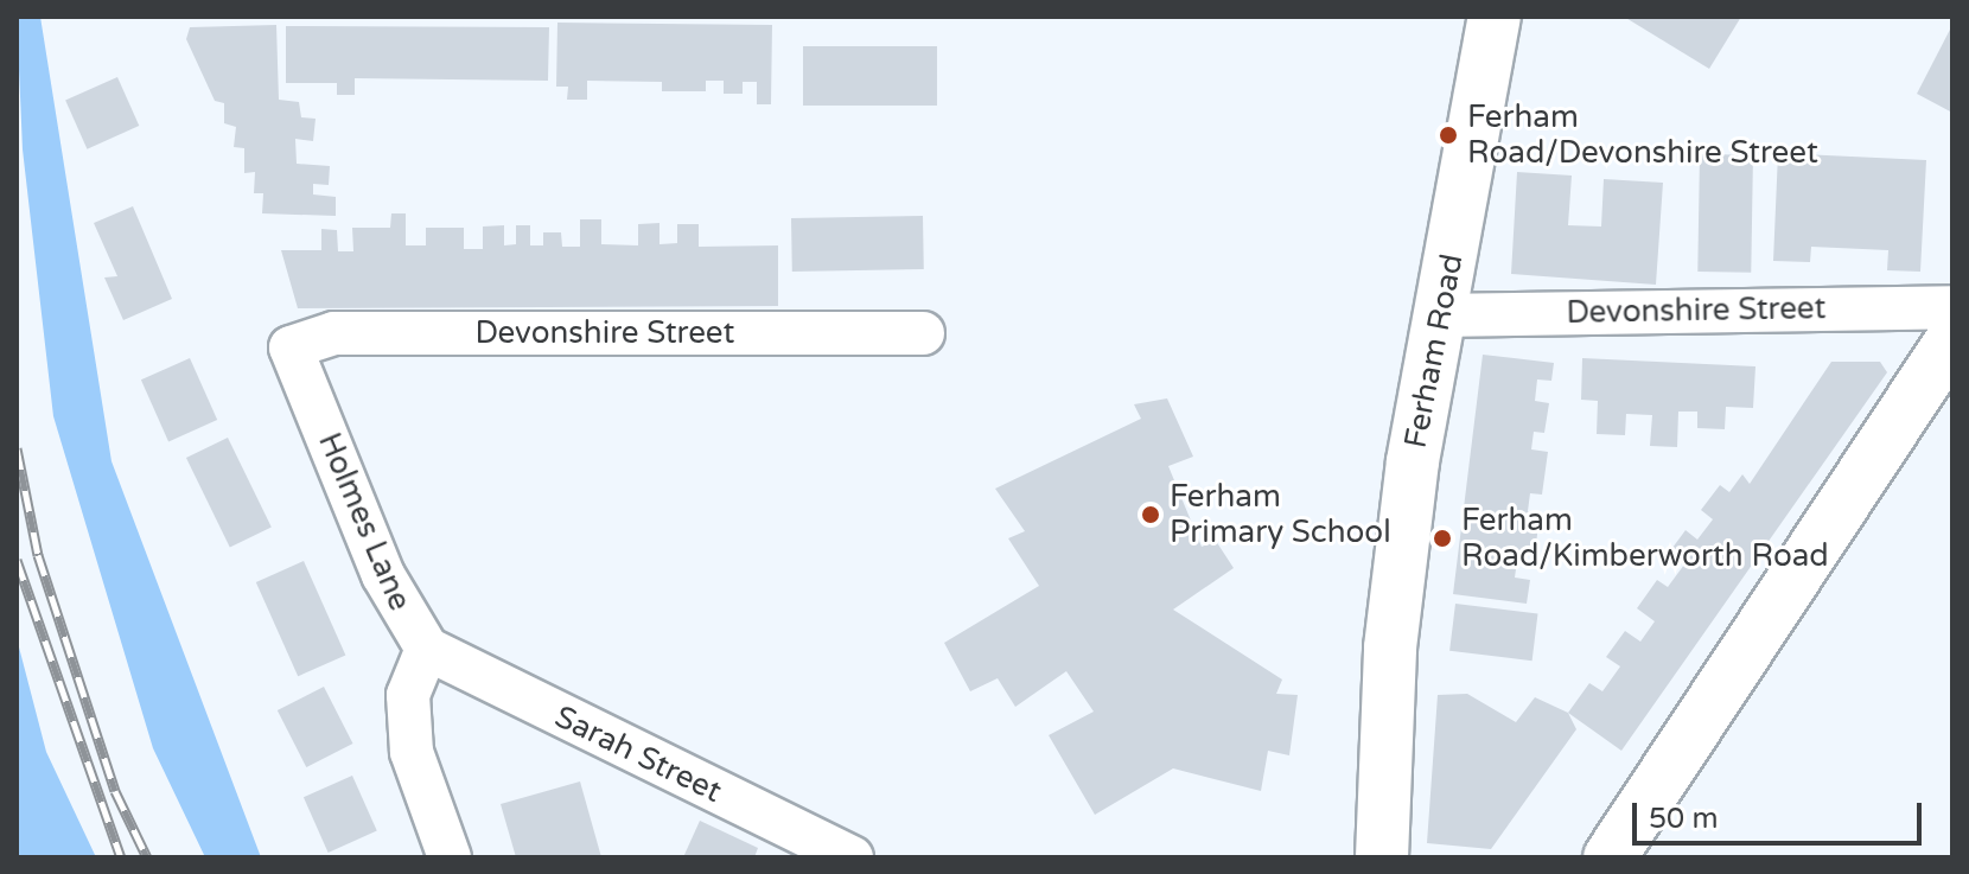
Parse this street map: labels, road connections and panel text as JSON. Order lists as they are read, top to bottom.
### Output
{
  "streets": {
    "street": [
      "Devonshire Street",
      "Ferham Road",
      "Holmes Lane",
      "Sarah Street"
    ]
  },
  "crossings": [
    ["Devonshire Street", "Ferham Road"],
    ["Devonshire Street", "Holmes Lane"],
    ["Holmes Lane", "Sarah Street"]
  ],
  "places": ["Ferham Road/Devonshire Street", "Ferham Primary School", "Ferham Road/Kimberworth Road"],
  "scale_bar": "50 m"
}
